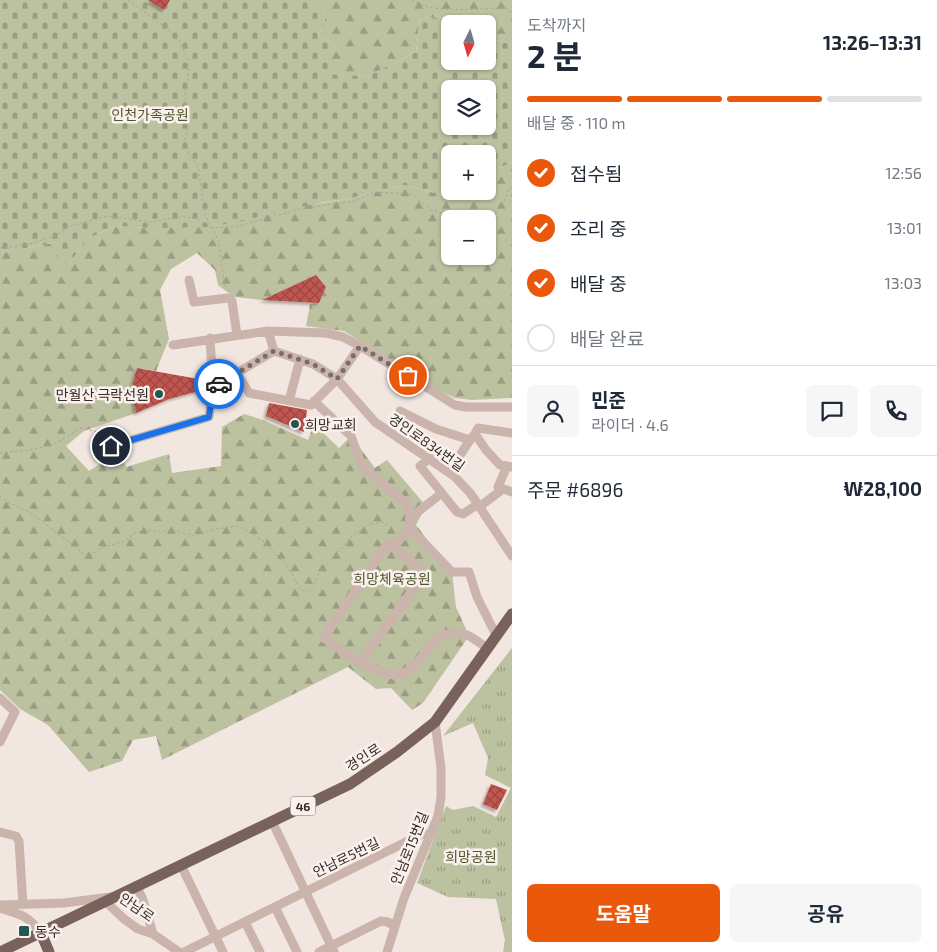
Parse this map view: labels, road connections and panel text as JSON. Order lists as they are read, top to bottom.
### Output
{
  "streets": {
    "main road": ["경인로", "46"],
    "street": [
      "경인로834번길",
      "안남로15번길",
      "안남로5번길",
      "안남로"
    ]
  },
  "crossings": [
    ["경인로", "안남로15번길"],
    ["경인로", "안남로"],
    ["안남로15번길", "안남로5번길"]
  ],
  "parks": ["인천가족공원", "희망체육공원", "희망공원"],
  "places": {
    "other": ["만월산 극락선원", "희망교회"],
    "transit": ["동수"]
  },
  "north": "bottom",
  "page": {
    "heading": ["2 분", "도착까지", "13:26–13:31"],
    "panel": [
      "민준",
      "라이더 · 4.6",
      "주문 #6896",
      "₩28,100"
    ],
    "map_buttons": ["+", "−"],
    "bar": "배달 중 · 110 m",
    "list": [
      ["접수됨", "12:56"],
      ["조리 중", "13:01"],
      ["배달 중", "13:03"],
      "배달 완료"
    ],
    "buttons": ["도움말", "공유"]
  }
}
